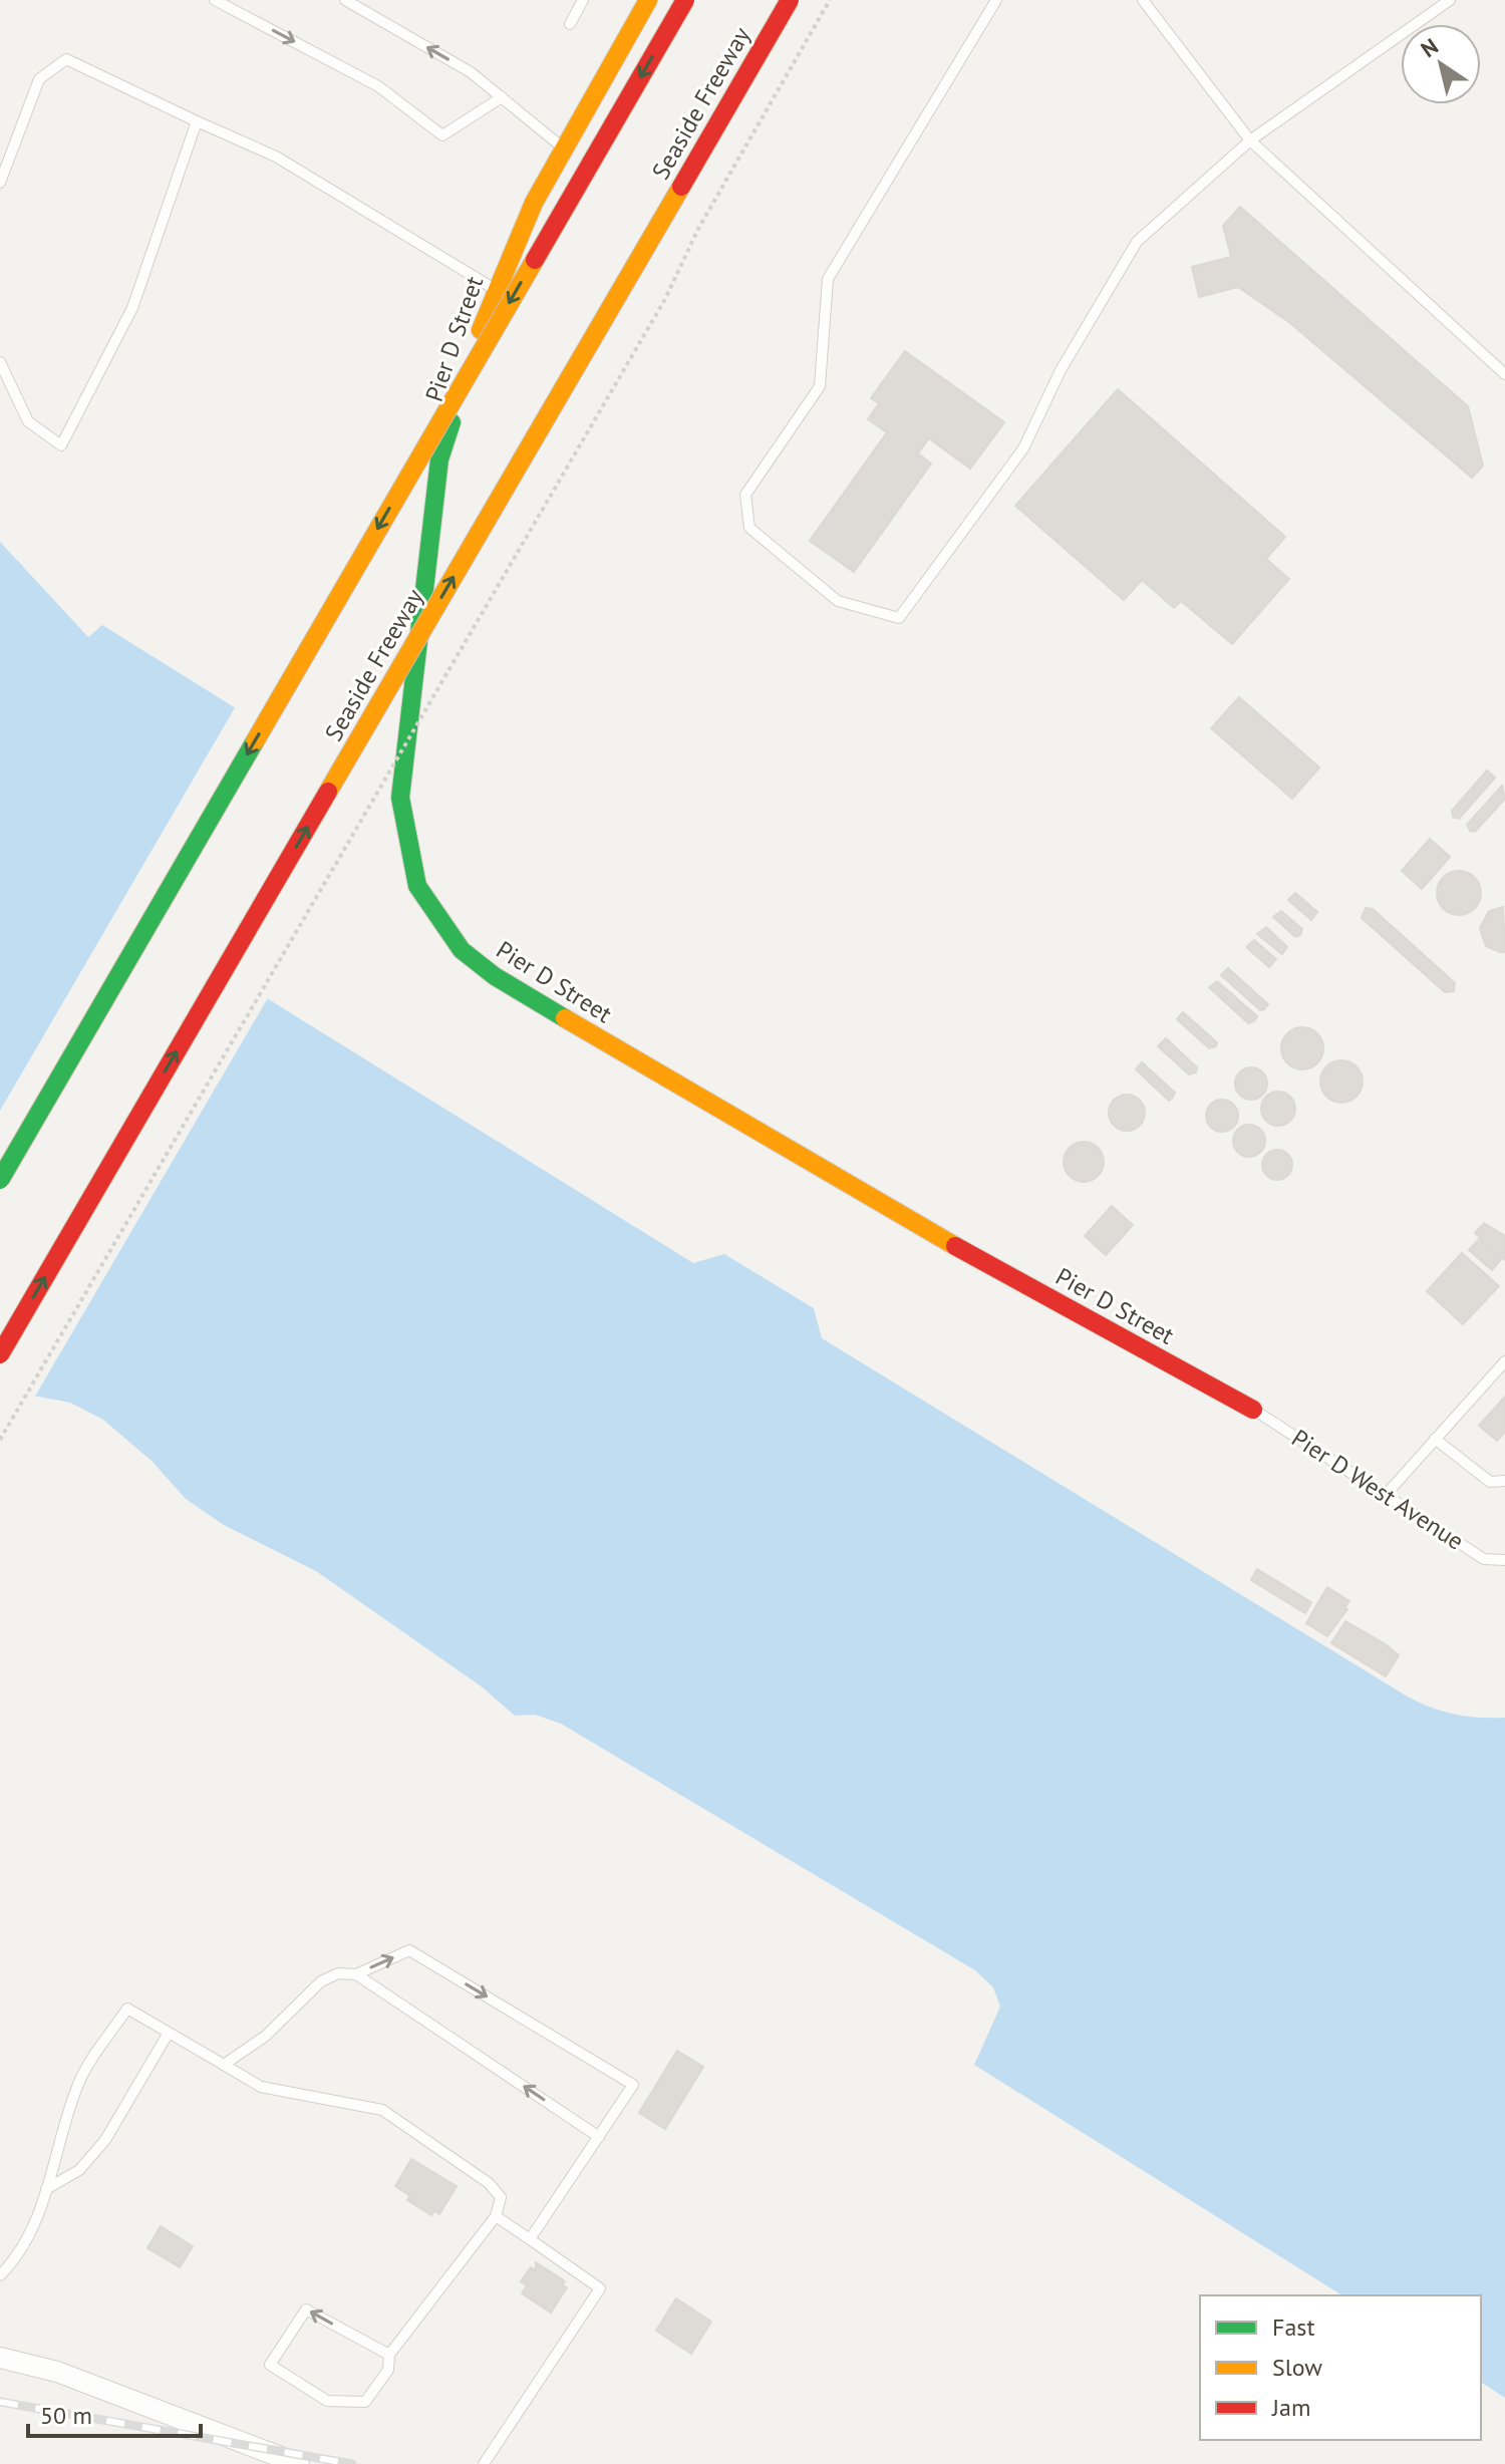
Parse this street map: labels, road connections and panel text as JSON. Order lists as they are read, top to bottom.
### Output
{
  "streets": {
    "main road": ["Seaside Freeway", "Pier D Street"],
    "lane": ["Pier D West Avenue"]
  },
  "crossings": [
    ["Pier D Street", "Pier D West Avenue"]
  ],
  "legend": ["Fast", "Slow", "Jam"],
  "scale_bar": "50 m",
  "north": "top left"
}
